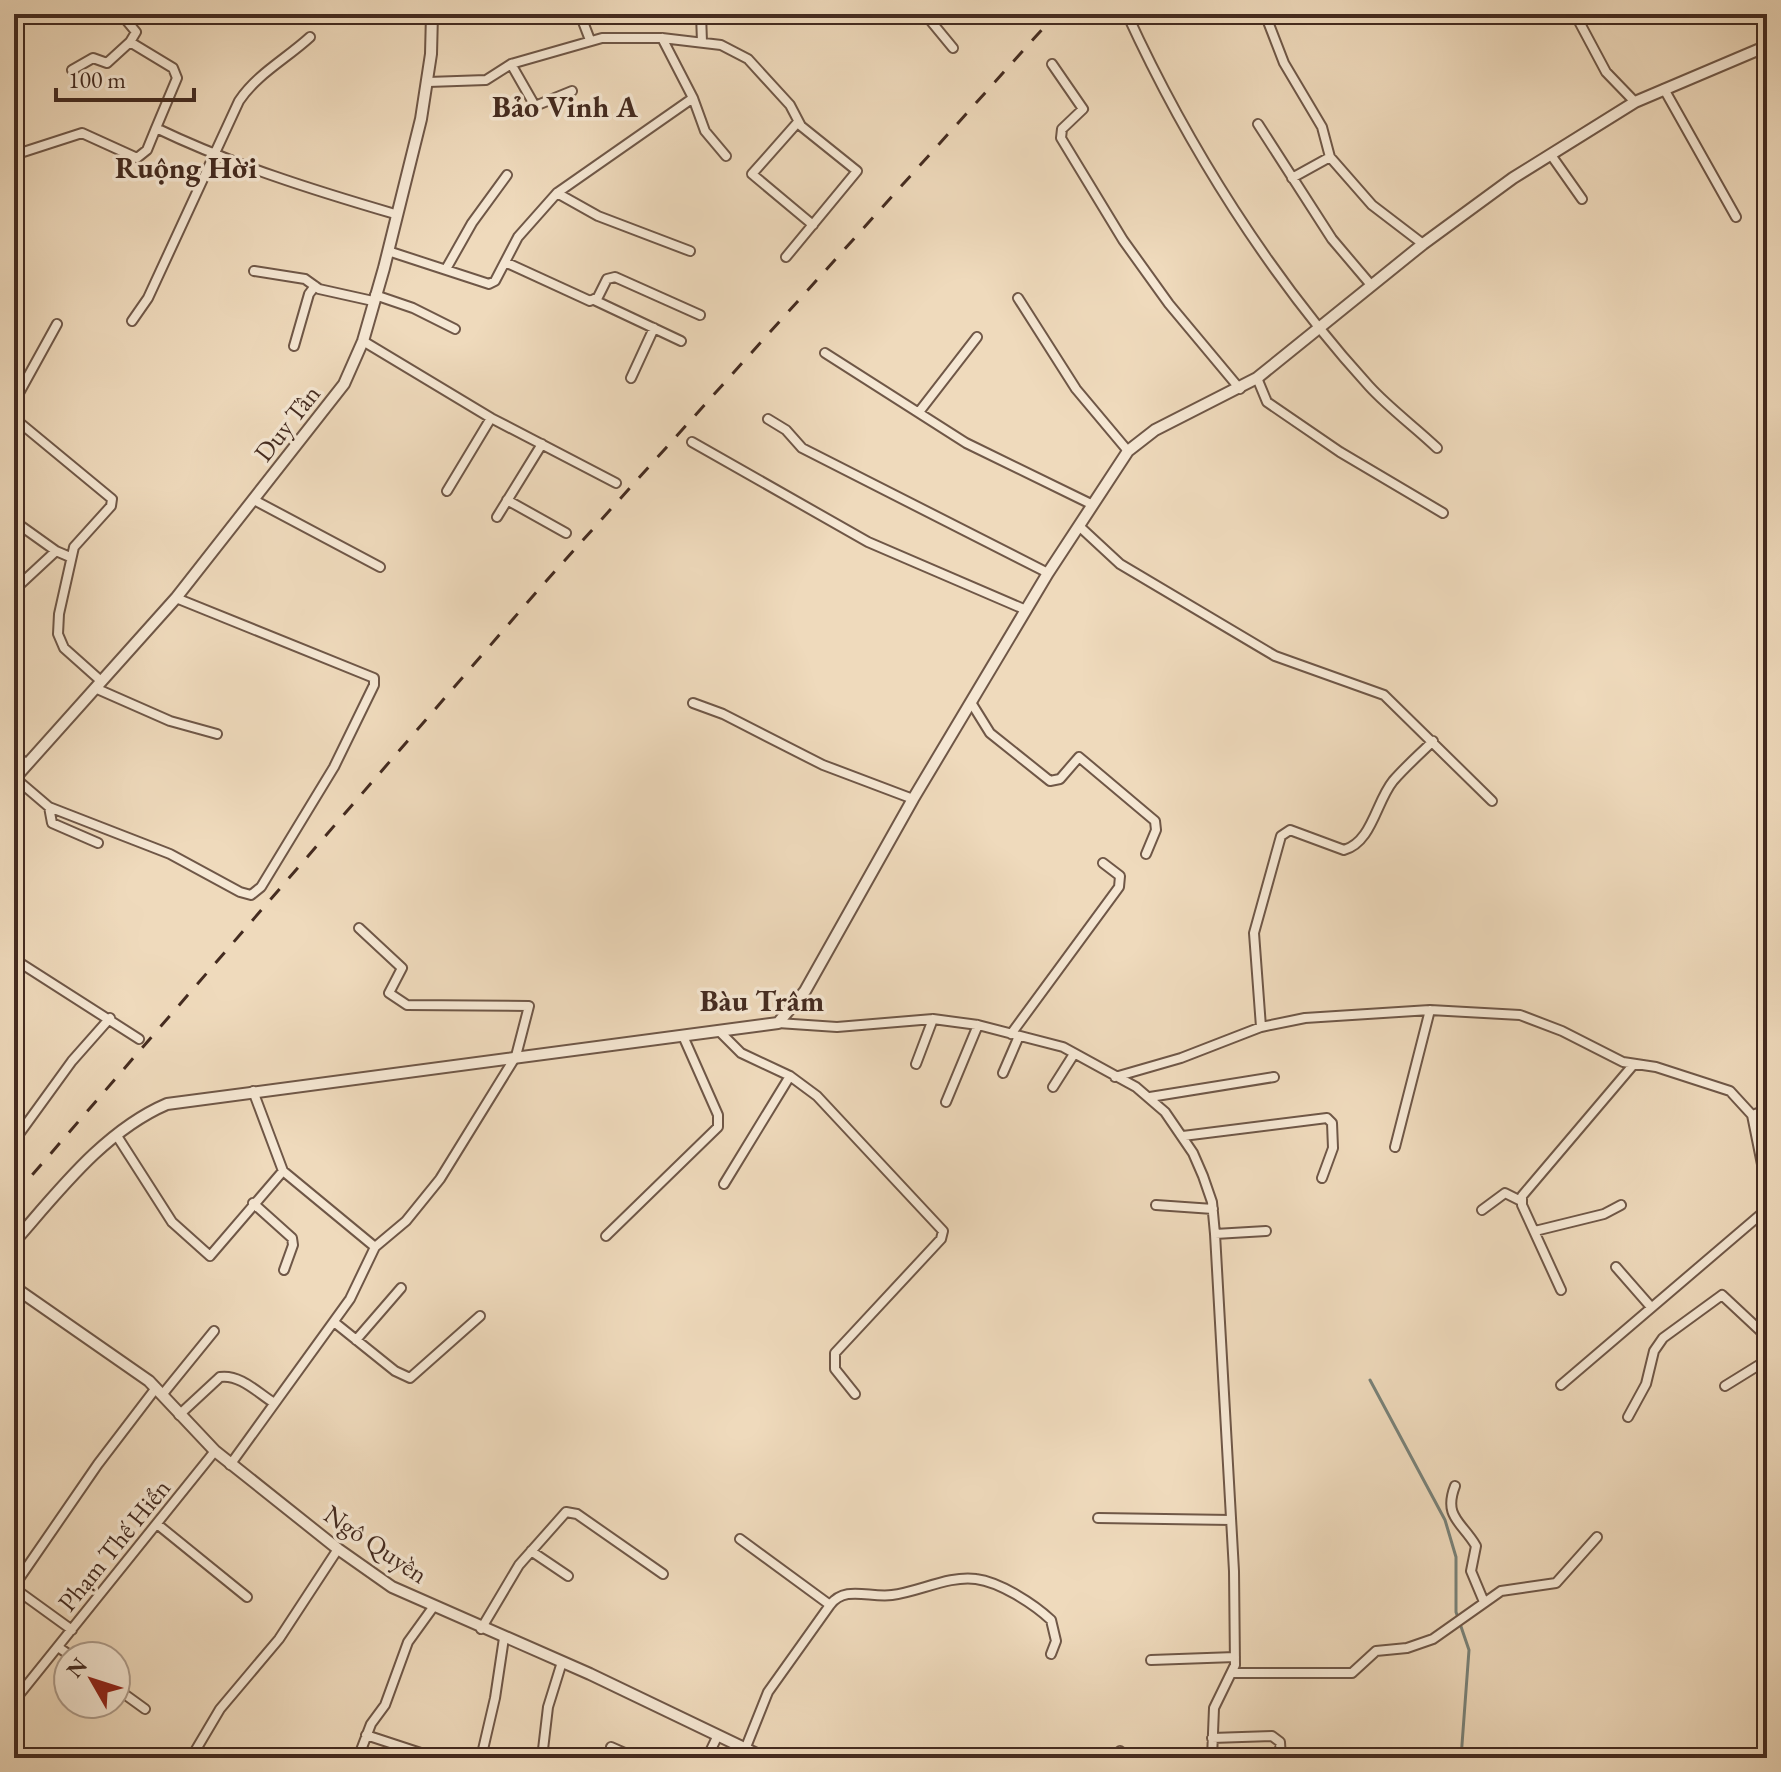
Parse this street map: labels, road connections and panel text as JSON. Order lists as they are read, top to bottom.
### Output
{
  "streets": {
    "street": ["Duy Tân", "Ngô Quyền", "Phạm Thế Hiển"]
  },
  "crossings": [
    ["Ngô Quyền", "Phạm Thế Hiển"]
  ],
  "districts": ["Bảo Vinh A", "Ruộng Hời", "Bàu Trâm"],
  "scale_bar": "100 m",
  "north": "top left"
}
